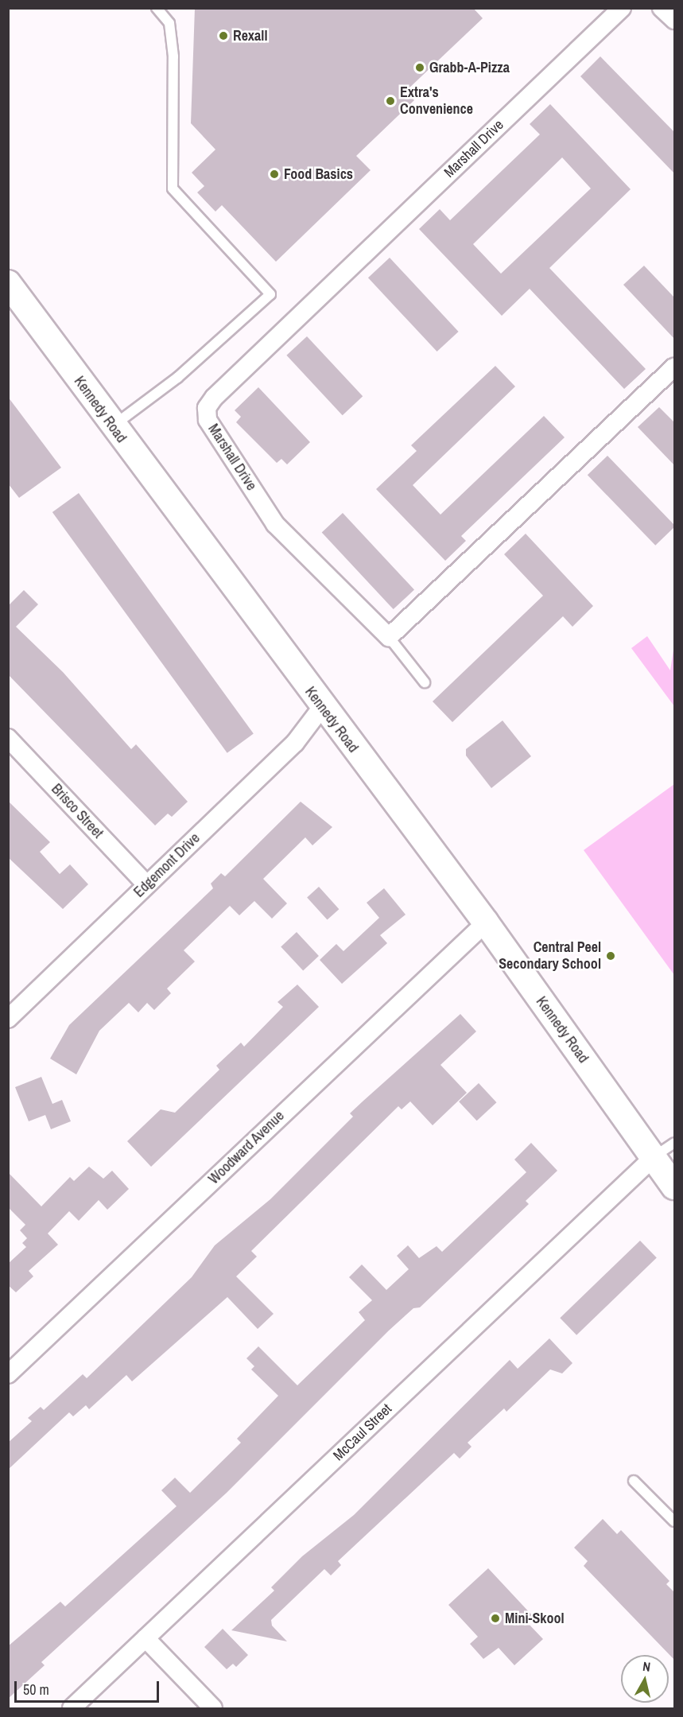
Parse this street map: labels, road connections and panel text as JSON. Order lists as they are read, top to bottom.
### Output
{
  "streets": {
    "main road": ["Kennedy Road"],
    "street": [
      "Marshall Drive",
      "Brisco Street",
      "Edgemont Drive",
      "Woodward Avenue",
      "McCaul Street"
    ]
  },
  "crossings": [
    ["Kennedy Road", "Edgemont Drive"],
    ["Kennedy Road", "Woodward Avenue"],
    ["Kennedy Road", "McCaul Street"],
    ["Brisco Street", "Edgemont Drive"]
  ],
  "places": [
    "Rexall",
    "Grabb-A-Pizza",
    "Extra's Convenience",
    "Food Basics",
    "Central Peel Secondary School",
    "Mini-Skool"
  ],
  "scale_bar": "50 m",
  "north": "top"
}
